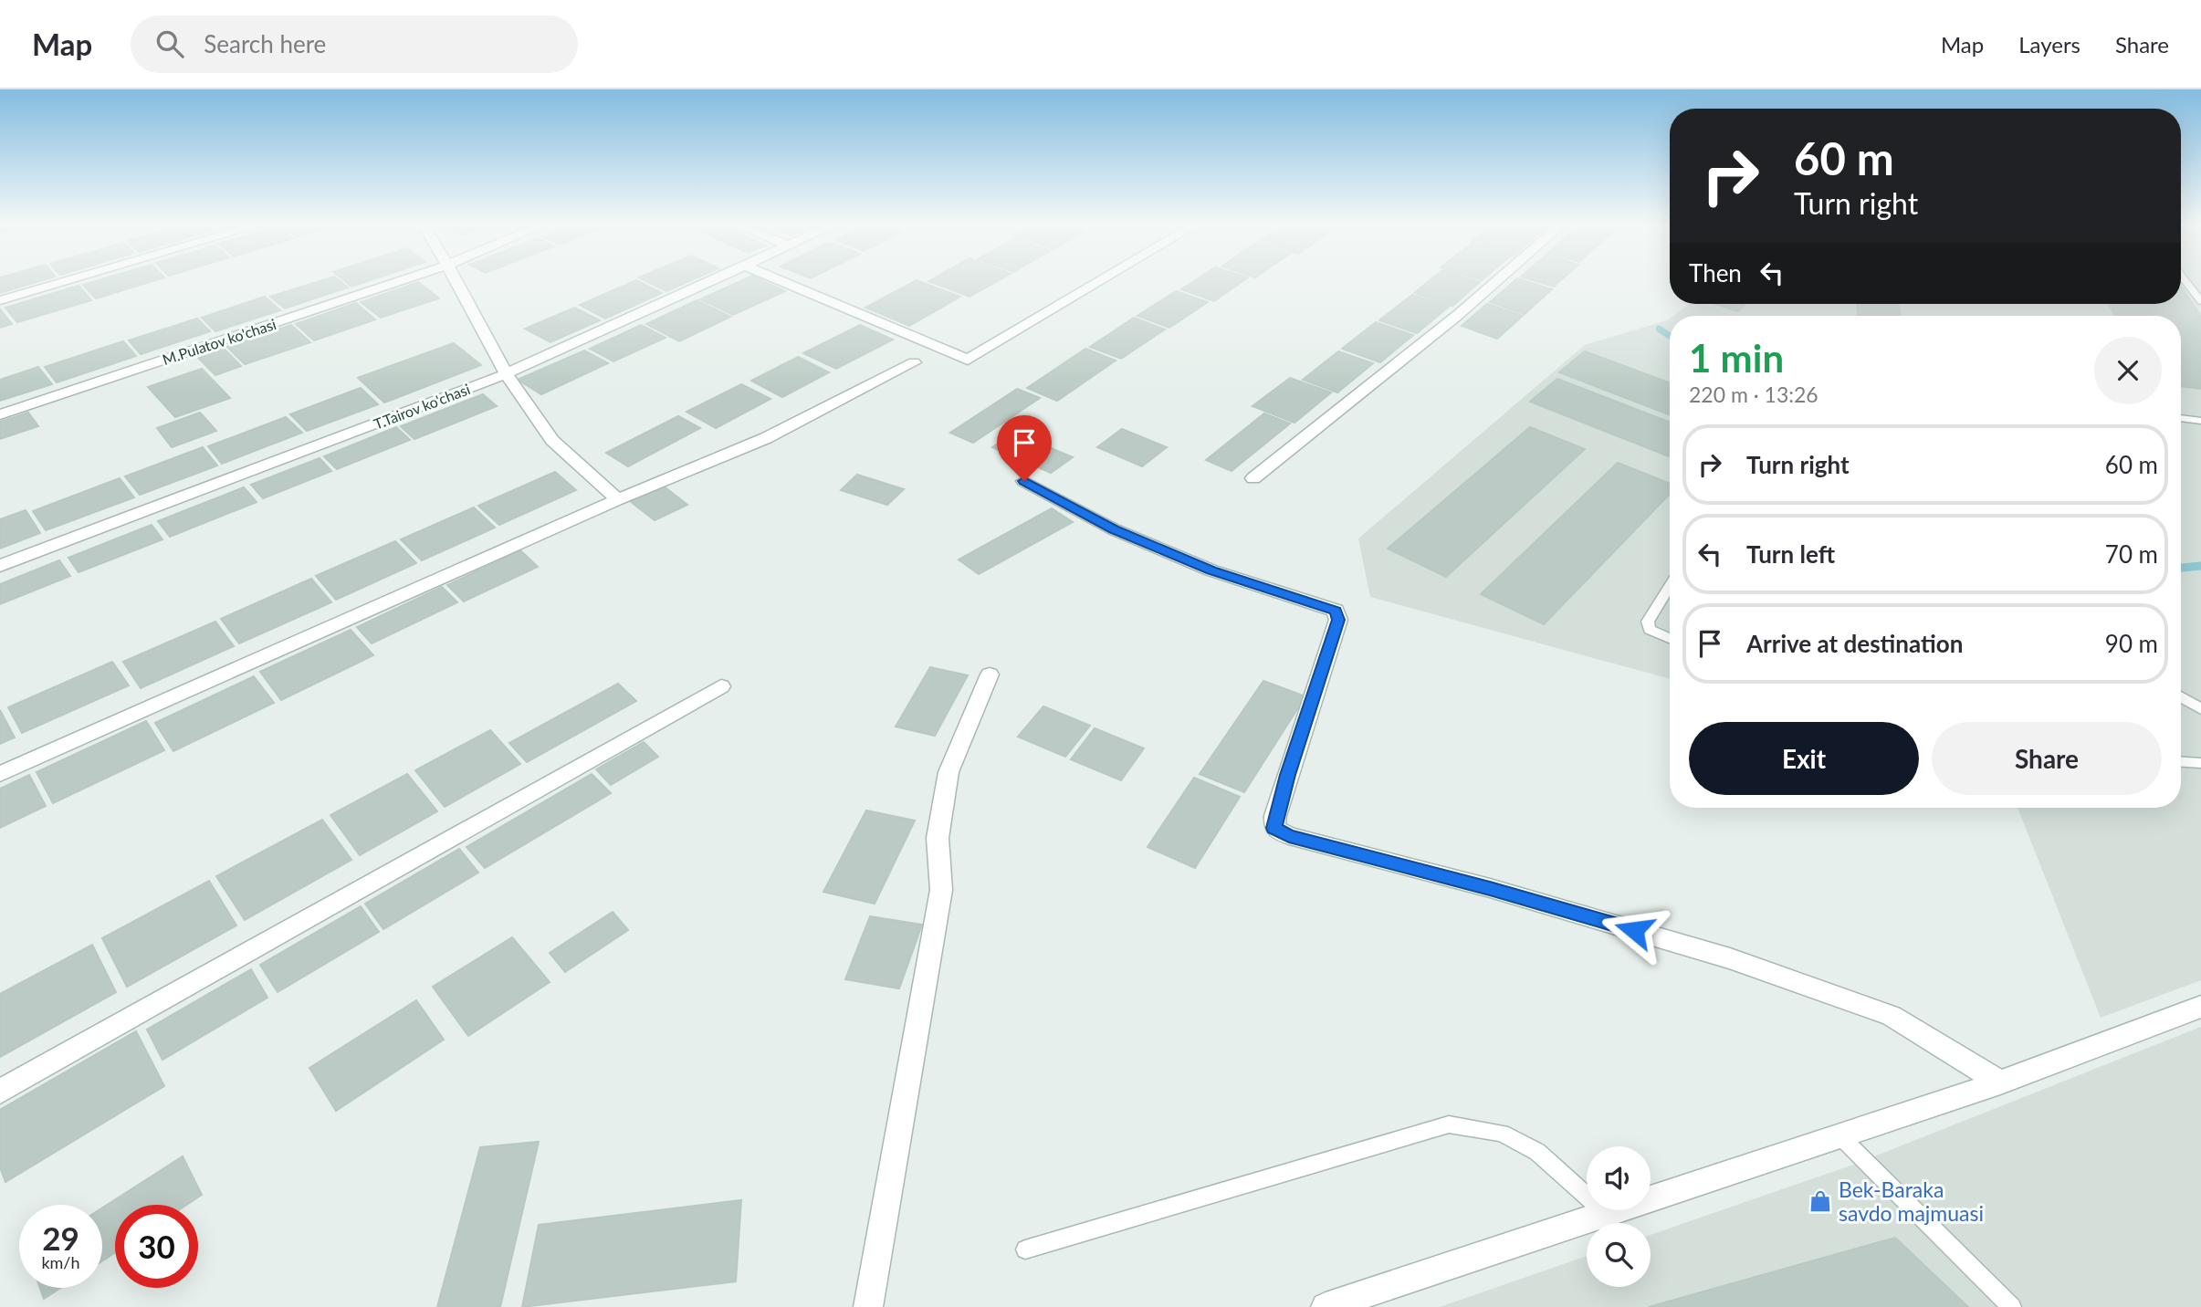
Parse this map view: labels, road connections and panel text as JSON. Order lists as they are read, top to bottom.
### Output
{
  "streets": {
    "street": ["M.Pulatov ko'chasi", "T.Tairov ko'chasi"]
  },
  "places": {
    "shop": ["Bek-Baraka savdo majmuasi"]
  },
  "page": {
    "header": "Map",
    "search": "Search here",
    "nav": ["Map", "Layers", "Share"],
    "turn": ["60 m", "Turn right"],
    "then": "Then",
    "heading": ["1 min", "220 m · 13:26"],
    "list": [
      {
        "name": "Turn right",
        "value": "60 m"
      },
      {
        "name": "Turn left",
        "value": "70 m"
      },
      {
        "name": "Arrive at destination",
        "value": "90 m"
      }
    ],
    "buttons": ["Exit", "Share"],
    "speed": "29 km/h",
    "limit": "30"
  }
}
